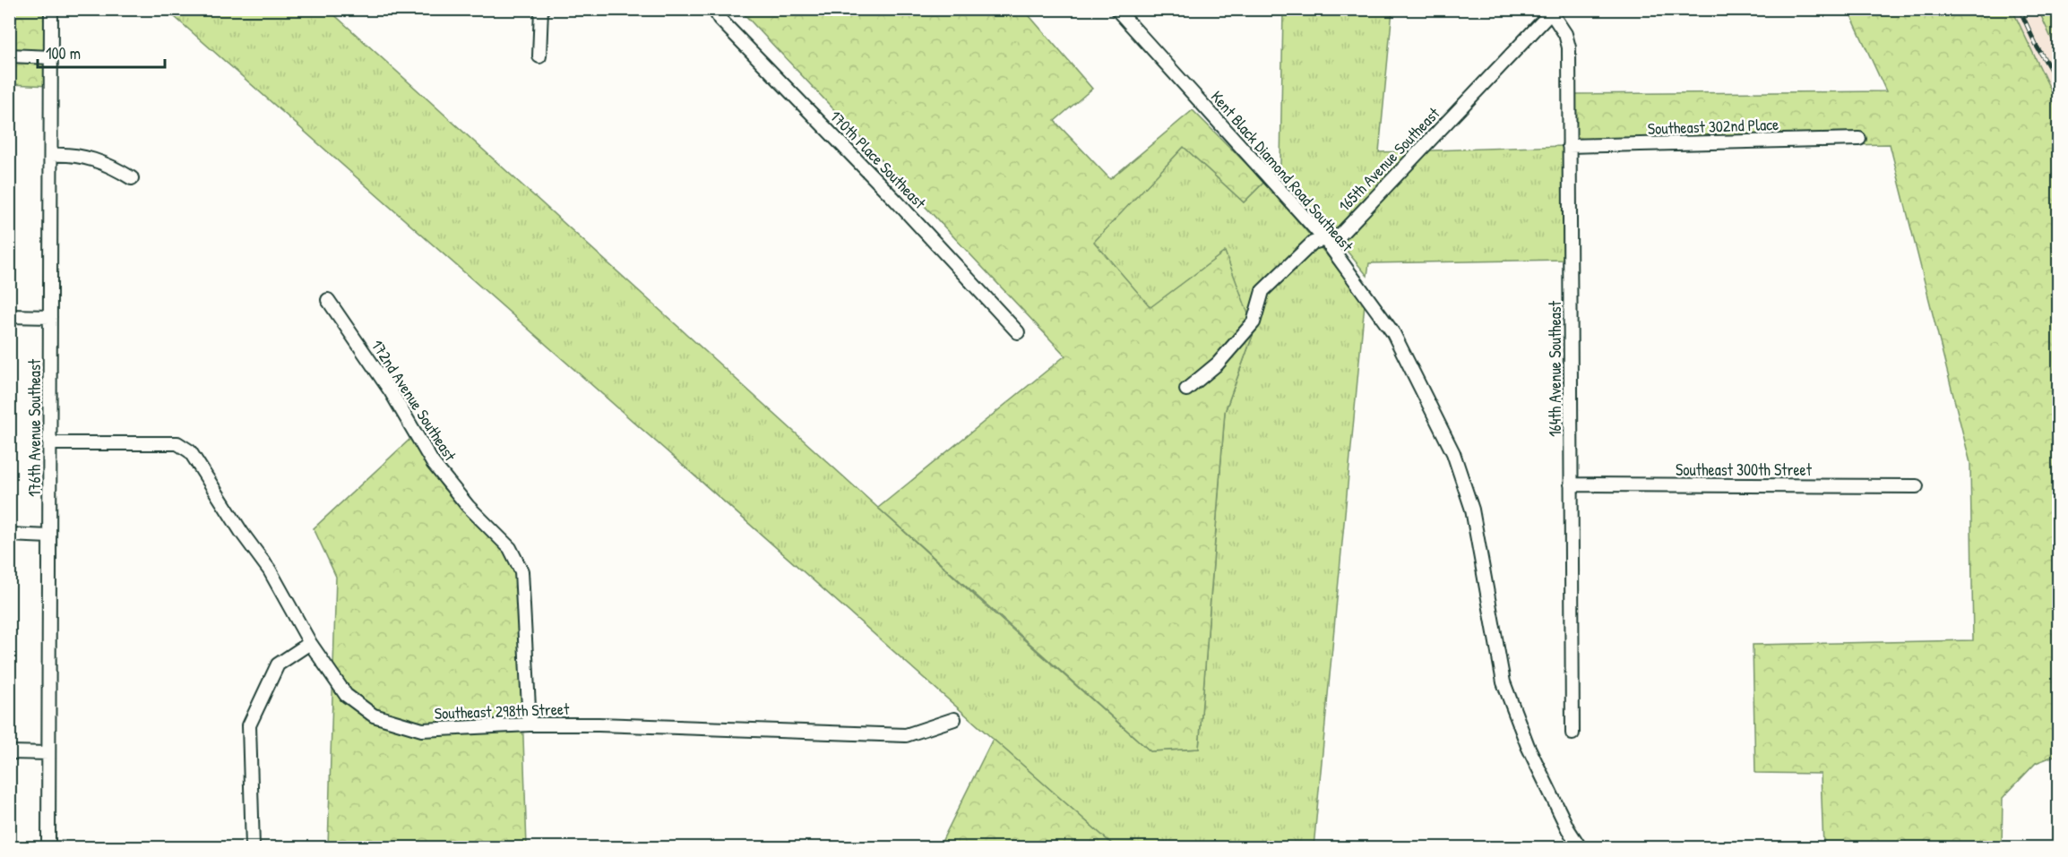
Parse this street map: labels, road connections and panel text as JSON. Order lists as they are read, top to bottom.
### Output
{
  "streets": {
    "street": [
      "Southeast 302nd Place",
      "170th Place Southeast",
      "165th Avenue Southeast",
      "Kent Black Diamond Road Southeast",
      "164th Avenue Southeast",
      "172nd Avenue Southeast",
      "176th Avenue Southeast",
      "Southeast 300th Street",
      "Southeast 298th Street"
    ]
  },
  "crossings": [
    ["Southeast 302nd Place", "164th Avenue Southeast"],
    ["165th Avenue Southeast", "Kent Black Diamond Road Southeast"],
    ["165th Avenue Southeast", "164th Avenue Southeast"],
    ["164th Avenue Southeast", "Southeast 300th Street"],
    ["172nd Avenue Southeast", "Southeast 298th Street"],
    ["176th Avenue Southeast", "Southeast 298th Street"]
  ],
  "scale_bar": "100 m"
}
